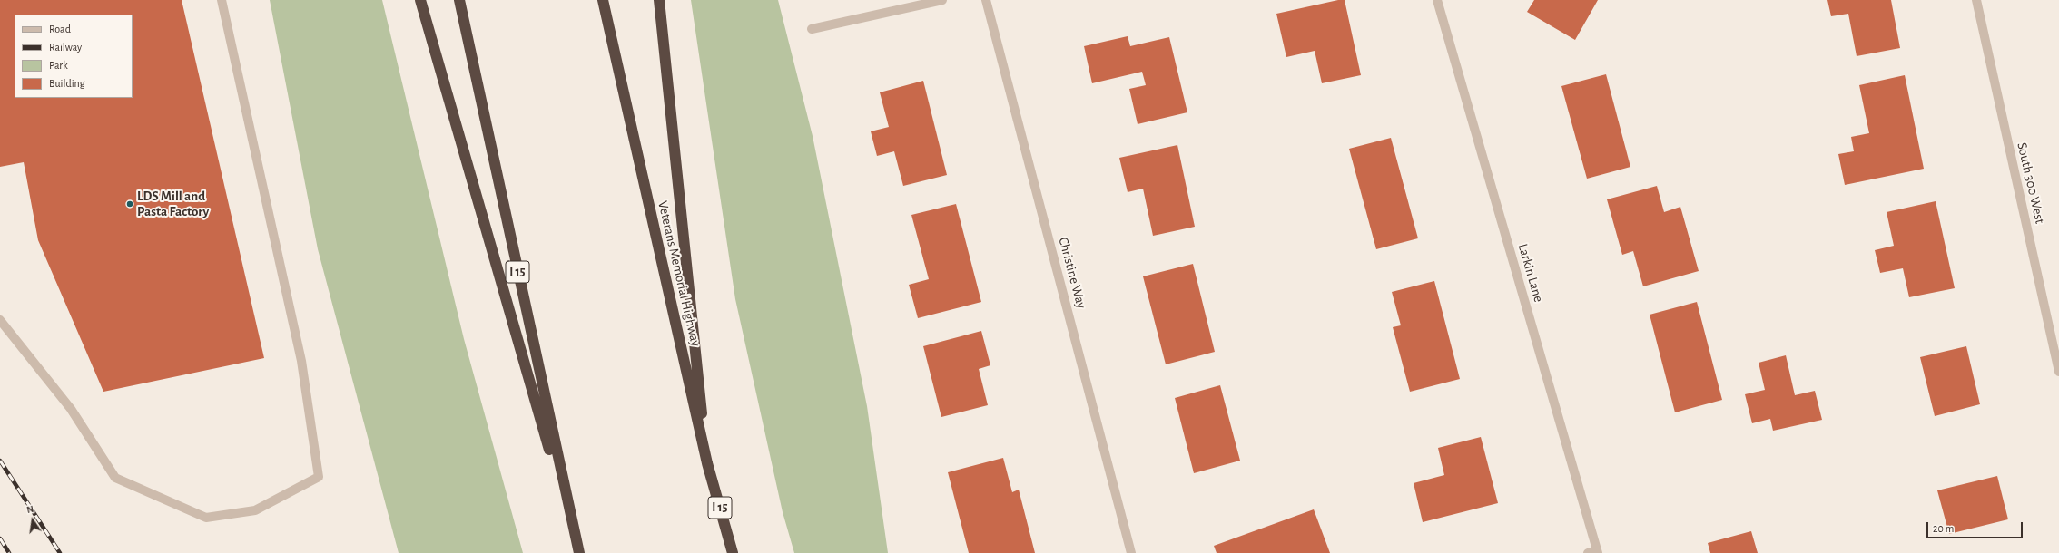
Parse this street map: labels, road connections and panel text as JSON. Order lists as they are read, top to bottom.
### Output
{
  "streets": {
    "highway": ["I 15", "Veterans Memorial Highway"],
    "street": ["South 300 West", "Christine Way", "Larkin Lane"]
  },
  "places": ["LDS Mill and Pasta Factory"],
  "legend": [
    "Road",
    "Railway",
    "Park",
    "Building"
  ],
  "scale_bar": "20 m",
  "north": "top"
}
